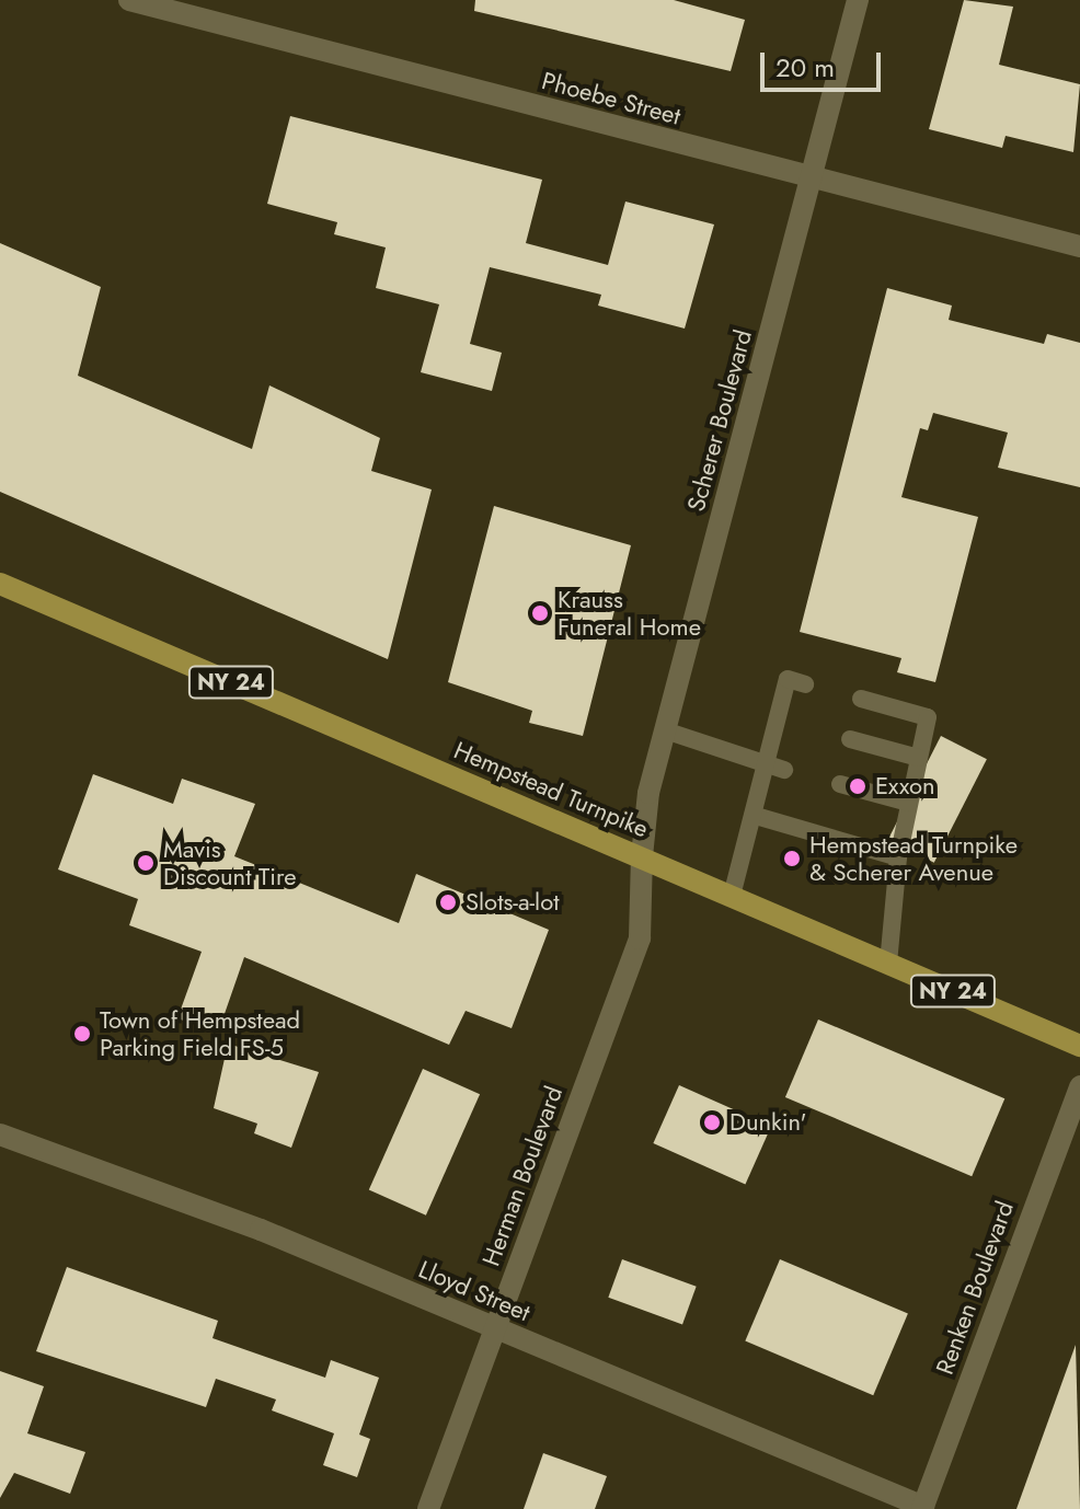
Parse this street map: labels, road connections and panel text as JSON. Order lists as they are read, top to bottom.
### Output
{
  "streets": {
    "main road": ["NY 24", "Hempstead Turnpike"],
    "street": [
      "Phoebe Street",
      "Scherer Boulevard",
      "Herman Boulevard",
      "Renken Boulevard",
      "Lloyd Street"
    ]
  },
  "crossings": [
    ["Phoebe Street", "Scherer Boulevard"],
    ["Scherer Boulevard", "Hempstead Turnpike"],
    ["Scherer Boulevard", "Herman Boulevard"],
    ["Hempstead Turnpike", "Herman Boulevard"],
    ["Herman Boulevard", "Lloyd Street"],
    ["Renken Boulevard", "Lloyd Street"]
  ],
  "places": [
    "Krauss Funeral Home",
    "Exxon",
    "Hempstead Turnpike & Scherer Avenue",
    "Mavis Discount Tire",
    "Slots-a-lot",
    "Town of Hempstead Parking Field FS-5",
    "Dunkin'"
  ],
  "scale_bar": "20 m"
}
